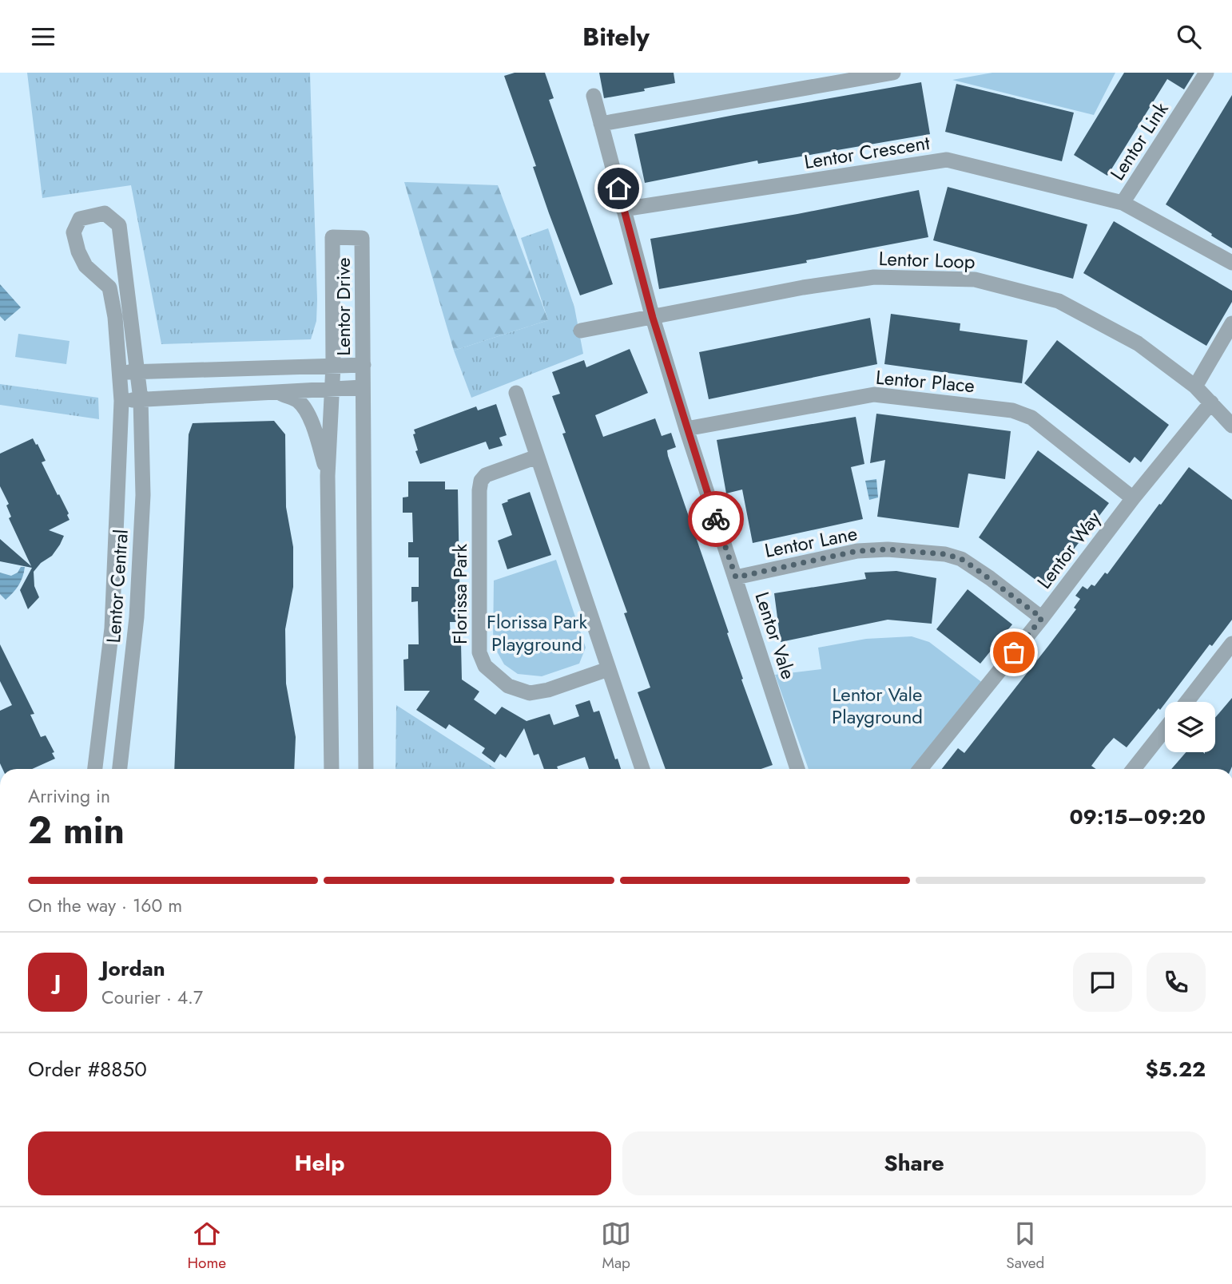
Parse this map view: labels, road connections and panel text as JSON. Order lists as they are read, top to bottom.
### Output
{
  "streets": {
    "street": [
      "Lentor Link",
      "Lentor Crescent",
      "Lentor Loop",
      "Lentor Drive",
      "Lentor Place",
      "Lentor Lane",
      "Lentor Way",
      "Lentor Central",
      "Florissa Park",
      "Lentor Vale"
    ]
  },
  "crossings": [
    ["Lentor Link", "Lentor Crescent"],
    ["Lentor Crescent", "Lentor Vale"],
    ["Lentor Loop", "Lentor Way"],
    ["Lentor Loop", "Lentor Vale"],
    ["Lentor Place", "Lentor Way"],
    ["Lentor Place", "Lentor Vale"],
    ["Lentor Lane", "Lentor Way"],
    ["Lentor Lane", "Lentor Vale"]
  ],
  "parks": ["Florissa Park Playground", "Lentor Vale Playground"],
  "page": {
    "header": "Bitely",
    "heading": ["2 min", "Arriving in", "09:15–09:20"],
    "panel": [
      "Jordan",
      "Courier · 4.7",
      "Order #8850",
      "$5.22"
    ],
    "bar": "On the way · 160 m",
    "round": "J",
    "buttons": ["Help", "Share"],
    "tabs": ["Home", "Map", "Saved"]
  }
}
